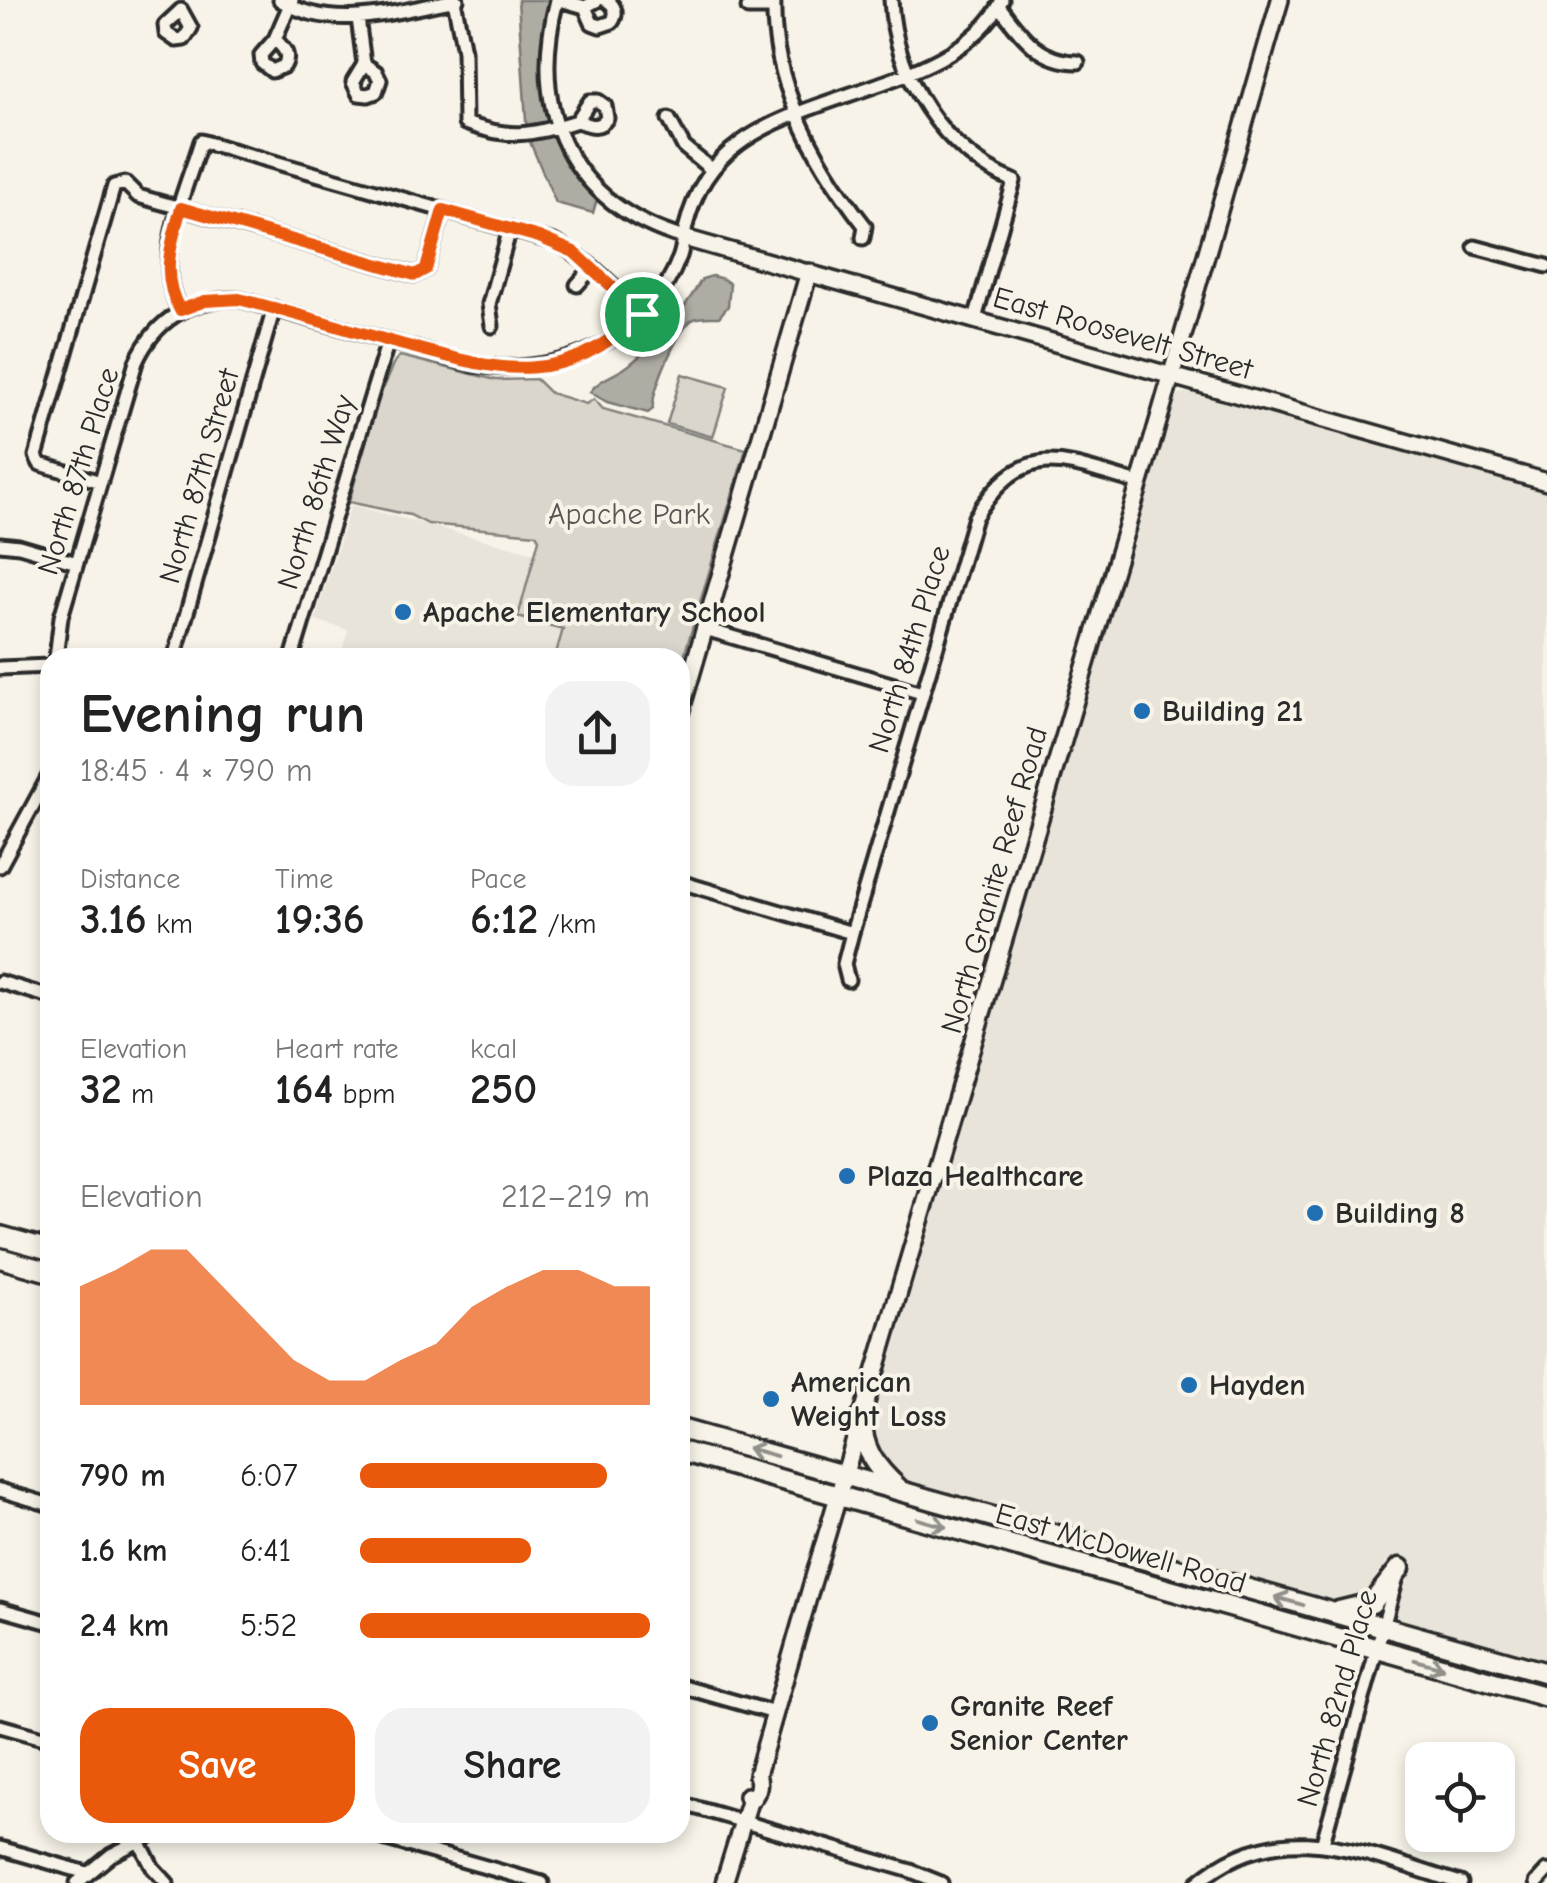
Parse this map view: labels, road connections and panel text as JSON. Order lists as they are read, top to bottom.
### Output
{
  "streets": {
    "main road": ["East McDowell Road"],
    "street": [
      "East Roosevelt Street",
      "North 87th Place",
      "North 87th Street",
      "North 86th Way",
      "North 84th Place",
      "North Granite Reef Road",
      "North 82nd Place"
    ]
  },
  "crossings": [
    ["East Roosevelt Street", "North Granite Reef Road"],
    ["North 84th Place", "North Granite Reef Road"],
    ["North Granite Reef Road", "East McDowell Road"],
    ["East McDowell Road", "North 82nd Place"]
  ],
  "parks": ["Apache Park"],
  "places": [
    "Apache Elementary School",
    "Building 21",
    "Plaza Healthcare",
    "Building 8",
    "Hayden",
    "American Weight Loss",
    "Granite Reef Senior Center"
  ],
  "page": {
    "heading": ["Evening run", "18:45 · 4 × 790 m"],
    "stats": [
      ["Distance", "3.16 km"],
      ["Time", "19:36"],
      ["Pace", "6:12 /km"],
      ["Elevation", "32 m"],
      ["Heart rate", "164 bpm"],
      ["kcal", "250"]
    ],
    "chart": ["Elevation", "212–219 m"],
    "list": [
      {
        "name": "790 m",
        "note": "6:07"
      },
      {
        "name": "1.6 km",
        "note": "6:41"
      },
      {
        "name": "2.4 km",
        "note": "5:52"
      }
    ],
    "buttons": ["Save", "Share"]
  }
}
